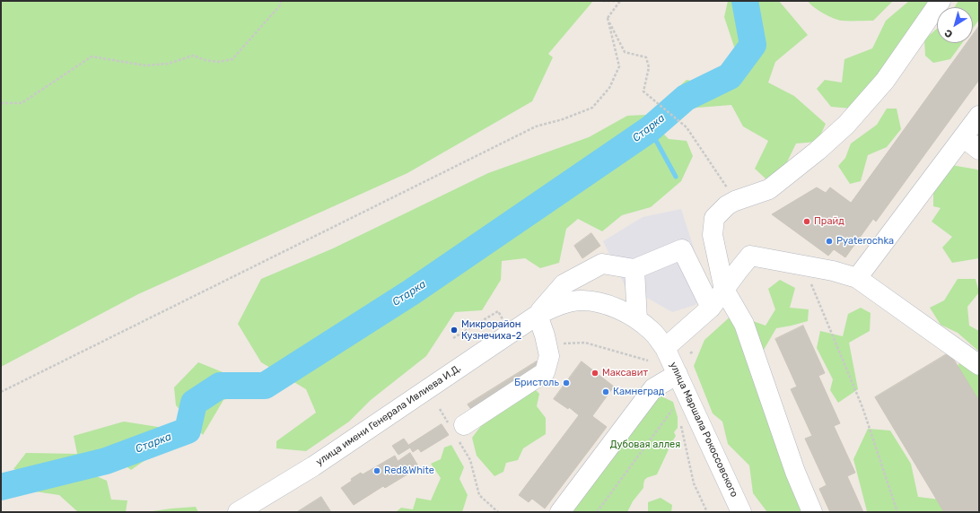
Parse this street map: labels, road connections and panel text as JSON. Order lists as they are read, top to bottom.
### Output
{
  "streets": {
    "street": ["улица имени Генерала Ивлиева И.Д.", "улица Маршала Рокоссовского"]
  },
  "crossings": [
    ["улица имени Генерала Ивлиева И.Д.", "улица Маршала Рокоссовского"]
  ],
  "water": ["Старка"],
  "parks": ["Дубовая аллея"],
  "places": [
    "Прайд",
    "Pyaterochka",
    "Микрорайон Кузнечиха-2",
    "Максавит",
    "Бристоль",
    "Камнеград",
    "Red&White"
  ],
  "north": "bottom left"
}
